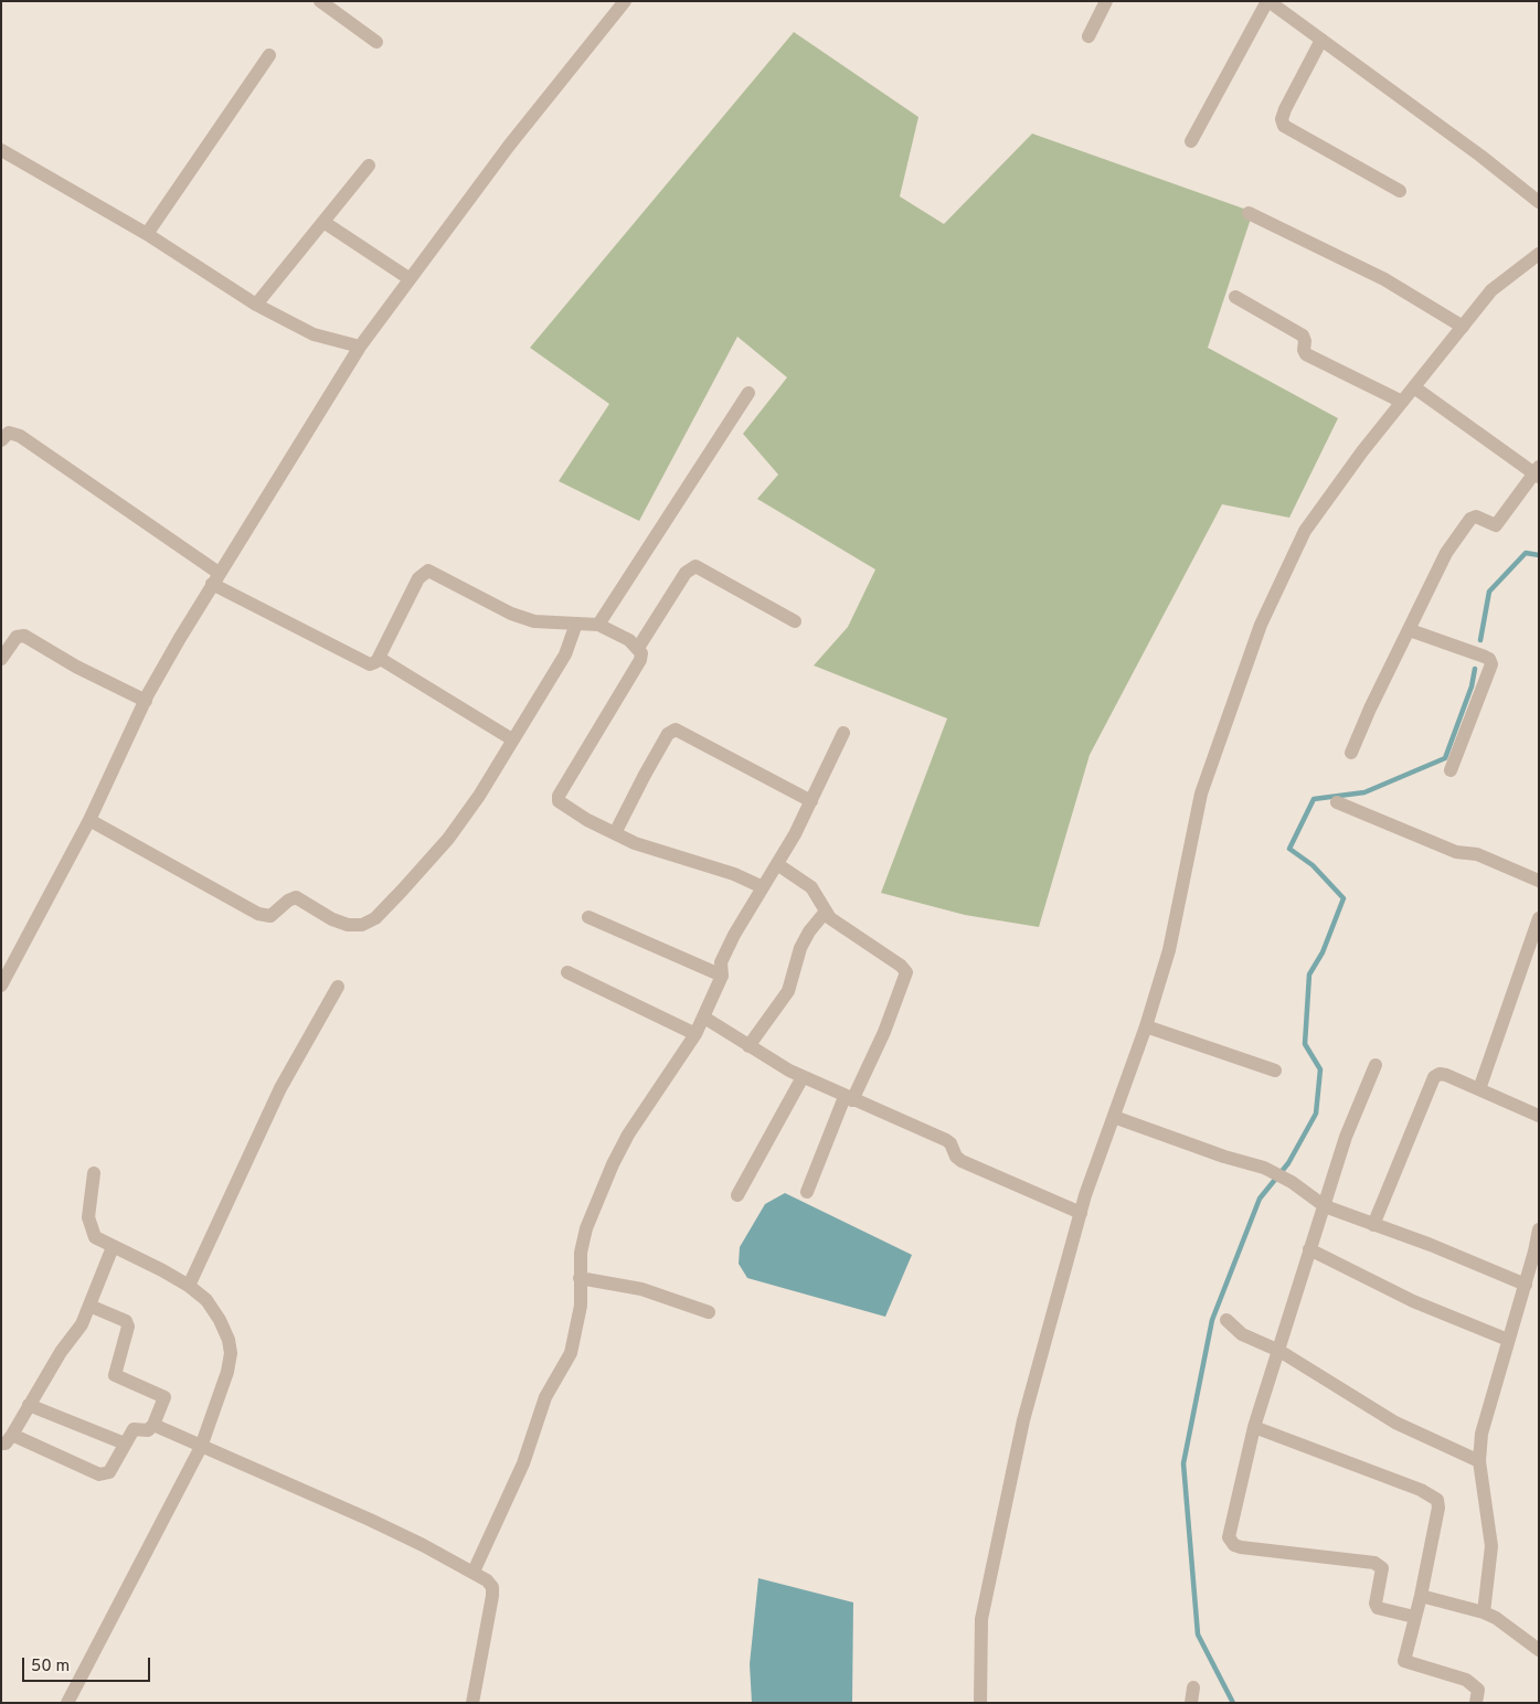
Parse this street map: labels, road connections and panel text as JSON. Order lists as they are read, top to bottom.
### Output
{
  "scale_bar": "50 m"
}
